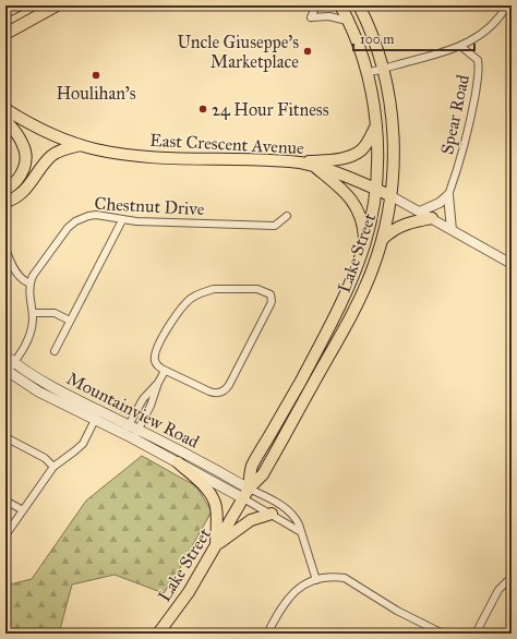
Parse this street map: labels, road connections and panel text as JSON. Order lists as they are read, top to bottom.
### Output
{
  "streets": {
    "main road": ["East Crescent Avenue", "Lake Street", "Mountainview Road"],
    "street": ["Spear Road", "Chestnut Drive"]
  },
  "crossings": [
    ["Spear Road", "Lake Street"],
    ["East Crescent Avenue", "Lake Street"],
    ["Lake Street", "Mountainview Road"]
  ],
  "places": ["Uncle Giuseppe's Marketplace", "Houlihan's", "24 Hour Fitness"],
  "scale_bar": "100 m"
}
